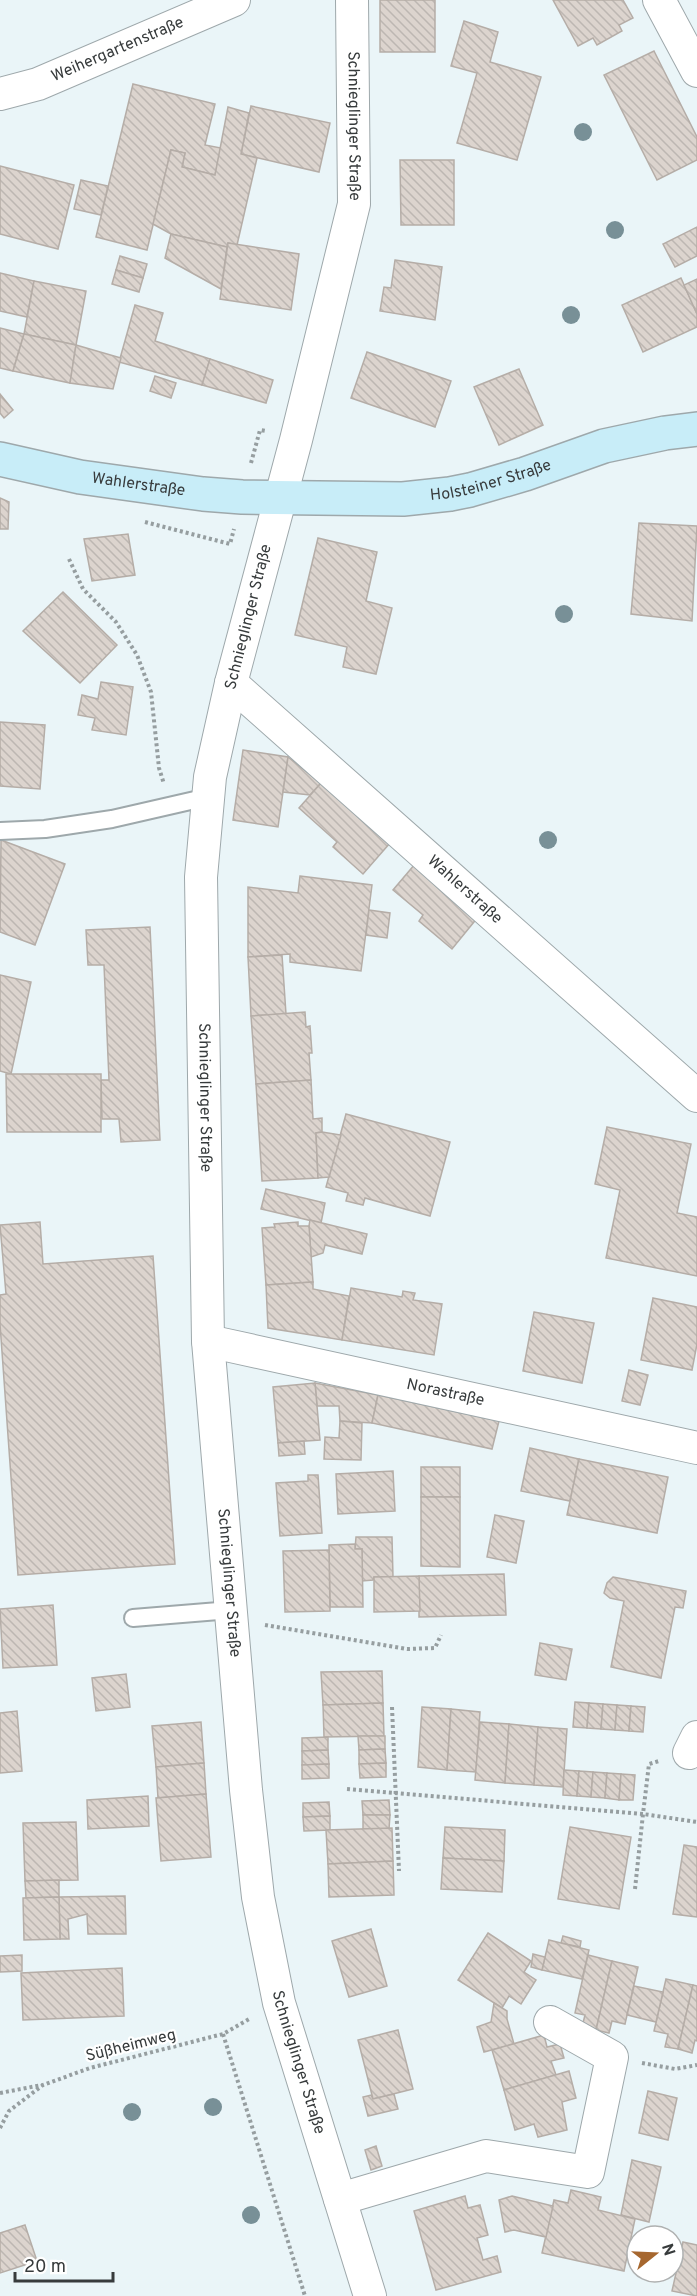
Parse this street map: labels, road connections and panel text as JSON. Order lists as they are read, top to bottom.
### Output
{
  "streets": {
    "main road": ["Holsteiner Straße", "Wahlerstraße"],
    "street": ["Weihergartenstraße", "Schnieglinger Straße", "Norastraße"],
    "path": ["Süßheimweg"]
  },
  "crossings": [
    ["Schnieglinger Straße", "Holsteiner Straße"],
    ["Schnieglinger Straße", "Wahlerstraße"],
    ["Schnieglinger Straße", "Norastraße"],
    ["Schnieglinger Straße", "Süßheimweg"],
    ["Holsteiner Straße", "Wahlerstraße"]
  ],
  "scale_bar": "20 m",
  "north": "right"
}
